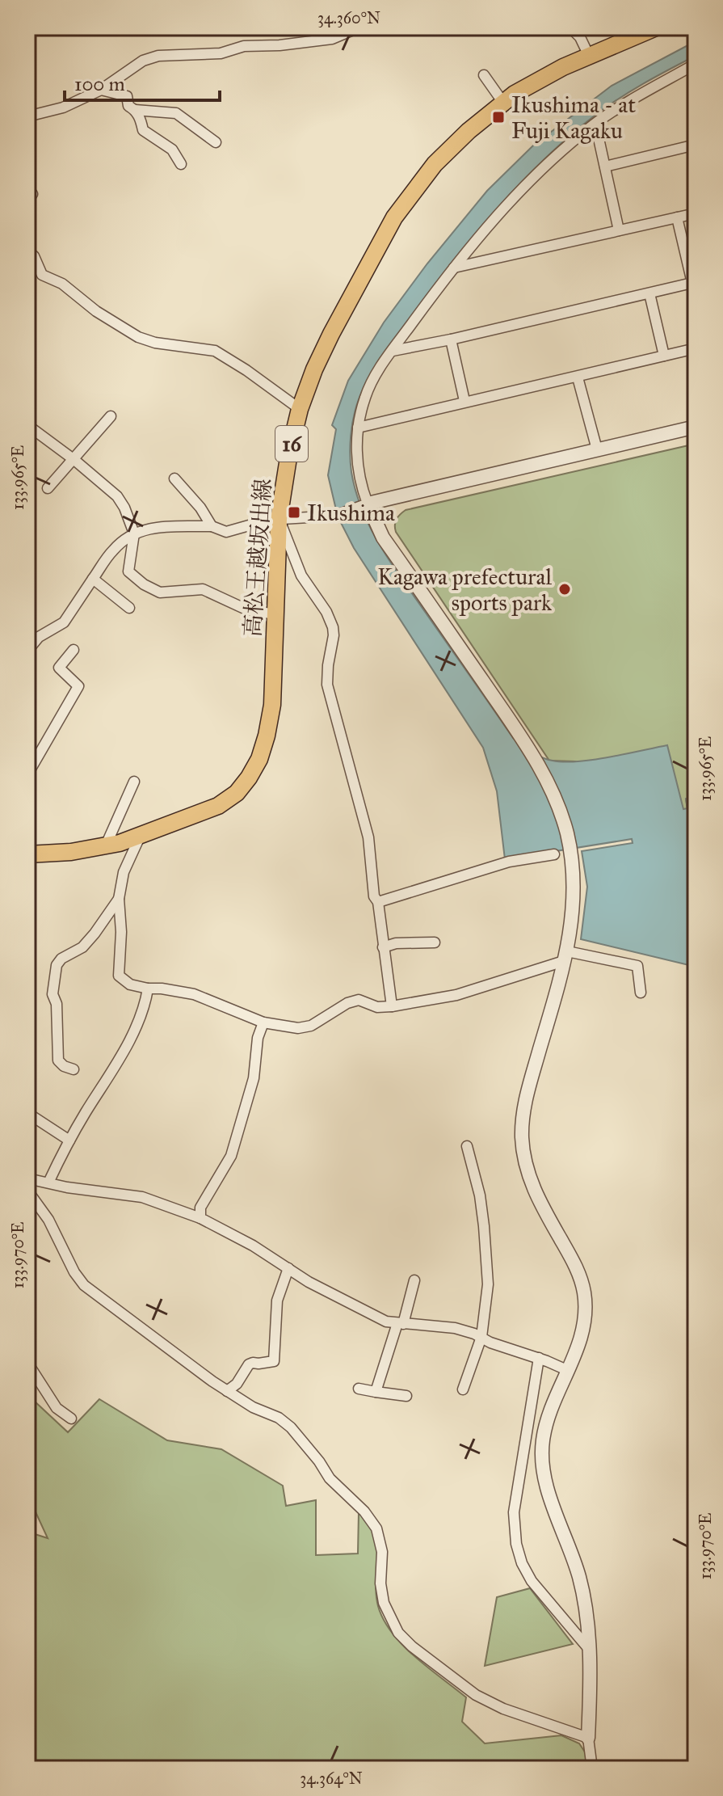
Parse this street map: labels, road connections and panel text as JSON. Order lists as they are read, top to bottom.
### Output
{
  "streets": {
    "main road": ["16", "高松王越坂出線"]
  },
  "places": {
    "transit": ["Ikushima - at Fuji Kagaku", "Ikushima"],
    "other": ["Kagawa prefectural sports park"]
  },
  "scale_bar": "100 m",
  "coordinates": [
    "34.360°N",
    "133.965°E",
    "133.970°E",
    "34.364°N"
  ]
}
